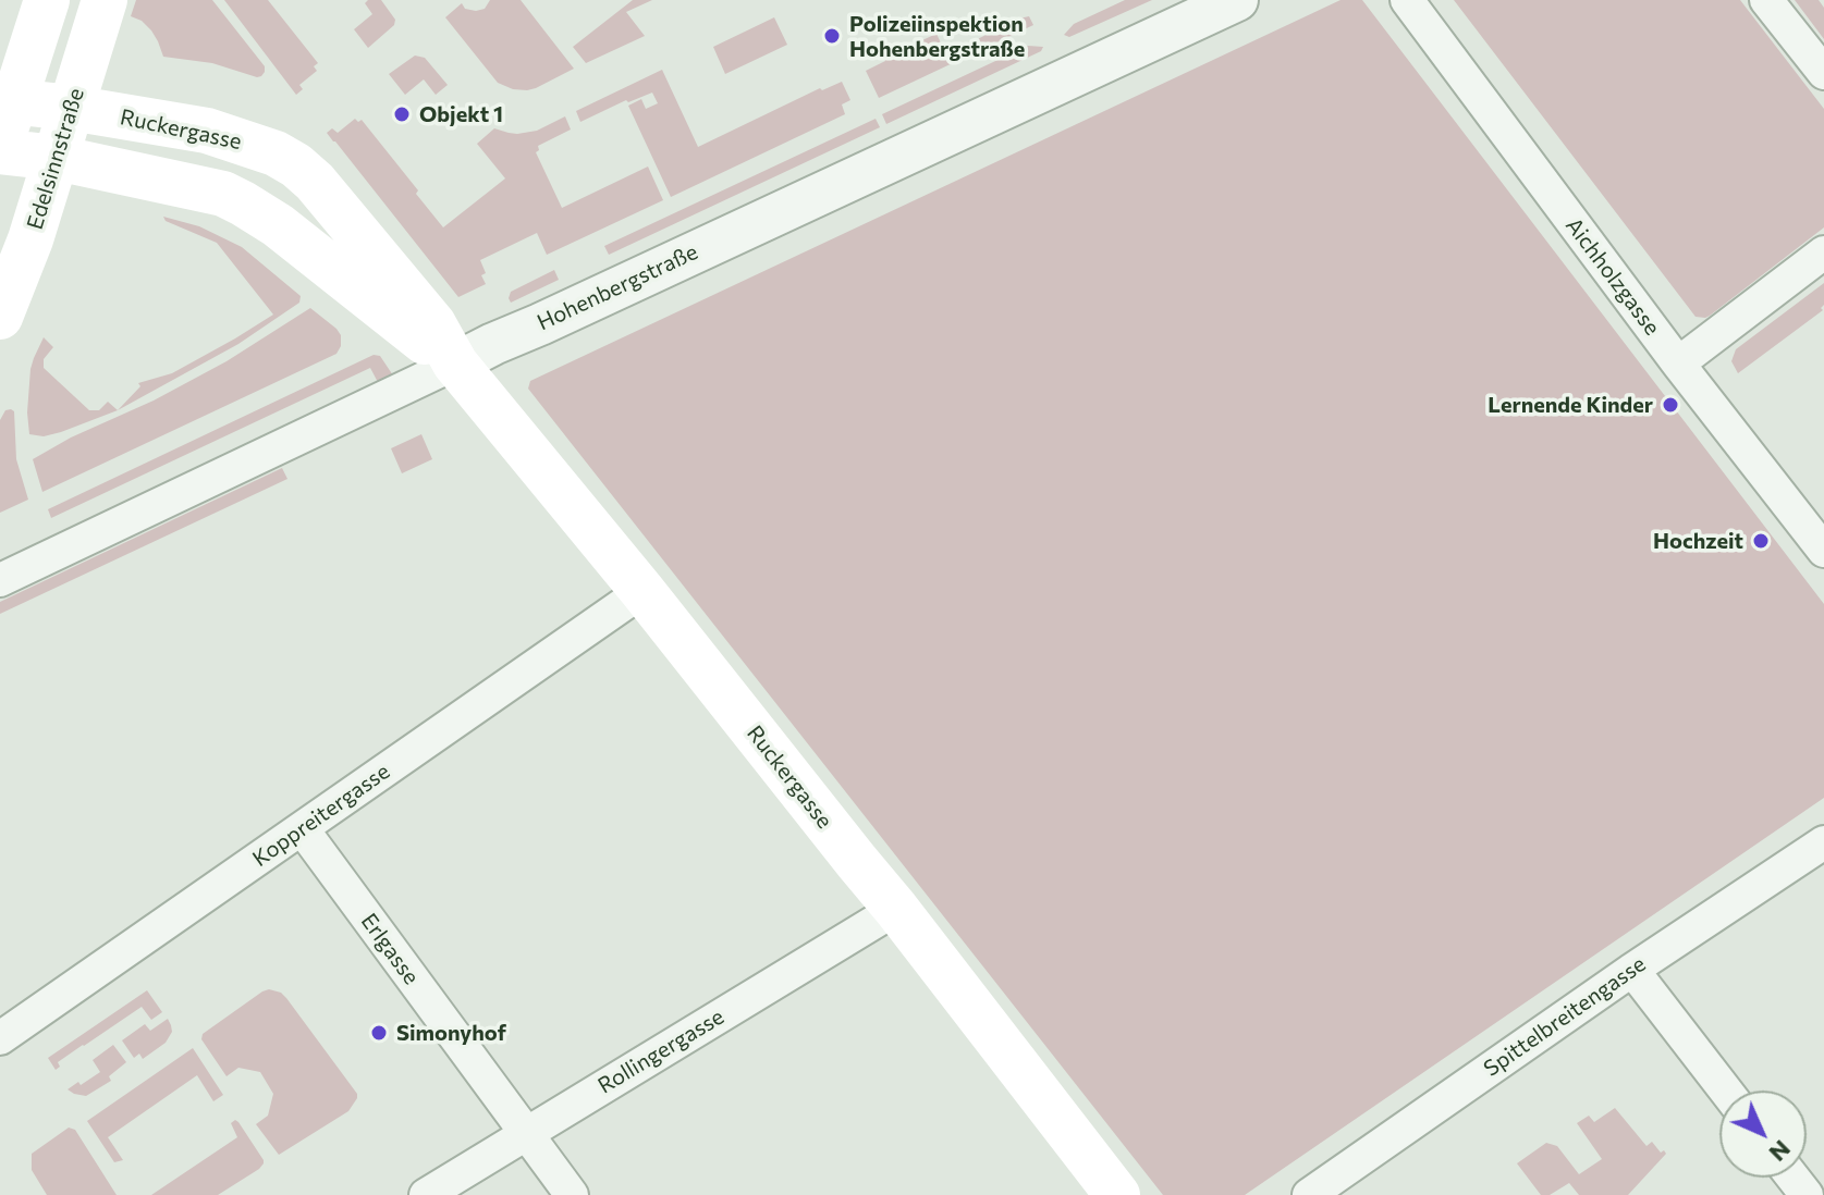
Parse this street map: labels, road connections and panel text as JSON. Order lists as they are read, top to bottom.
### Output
{
  "streets": {
    "main road": ["Ruckergasse", "Edelsinnstraße"],
    "street": [
      "Aichholzgasse",
      "Hohenbergstraße",
      "Koppreitergasse",
      "Erlgasse",
      "Spittelbreitengasse",
      "Rollingergasse"
    ]
  },
  "crossings": [
    ["Ruckergasse", "Edelsinnstraße"],
    ["Ruckergasse", "Hohenbergstraße"],
    ["Ruckergasse", "Koppreitergasse"],
    ["Ruckergasse", "Rollingergasse"],
    ["Koppreitergasse", "Erlgasse"],
    ["Erlgasse", "Rollingergasse"]
  ],
  "places": [
    "Polizeiinspektion Hohenbergstraße",
    "Objekt 1",
    "Lernende Kinder",
    "Hochzeit",
    "Simonyhof"
  ],
  "north": "bottom right"
}
